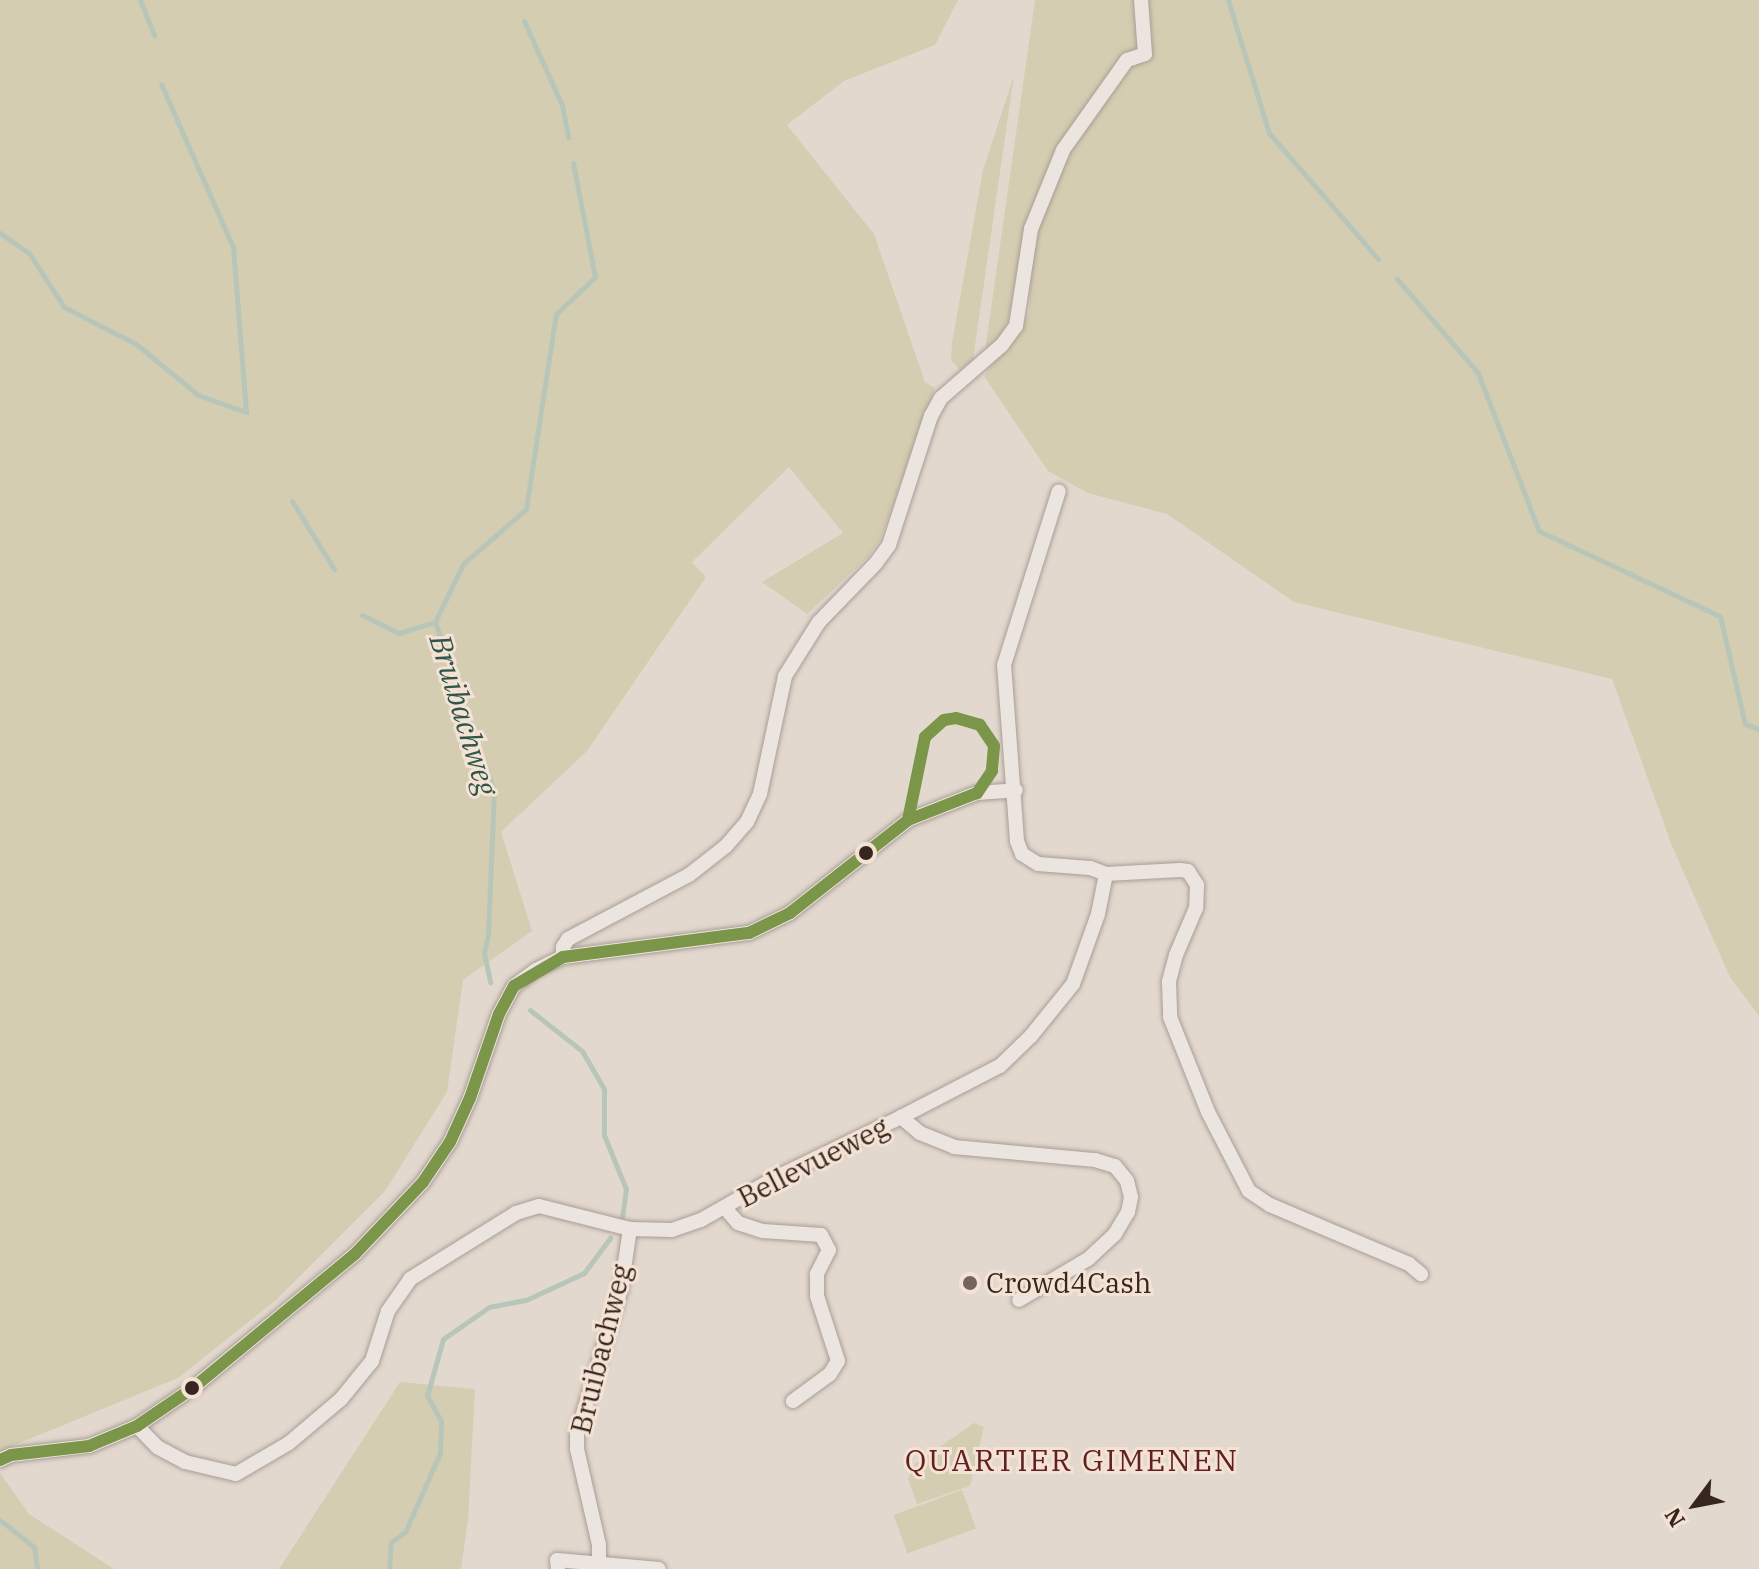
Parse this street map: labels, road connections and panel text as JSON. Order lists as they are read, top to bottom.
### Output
{
  "streets": {
    "street": ["Bellevueweg", "Bruibachweg"]
  },
  "crossings": [
    ["Bellevueweg", "Bruibachweg"]
  ],
  "districts": ["QUARTIER GIMENEN"],
  "water": ["Bruibachweg"],
  "places": ["Crowd4Cash"],
  "north": "bottom left"
}
